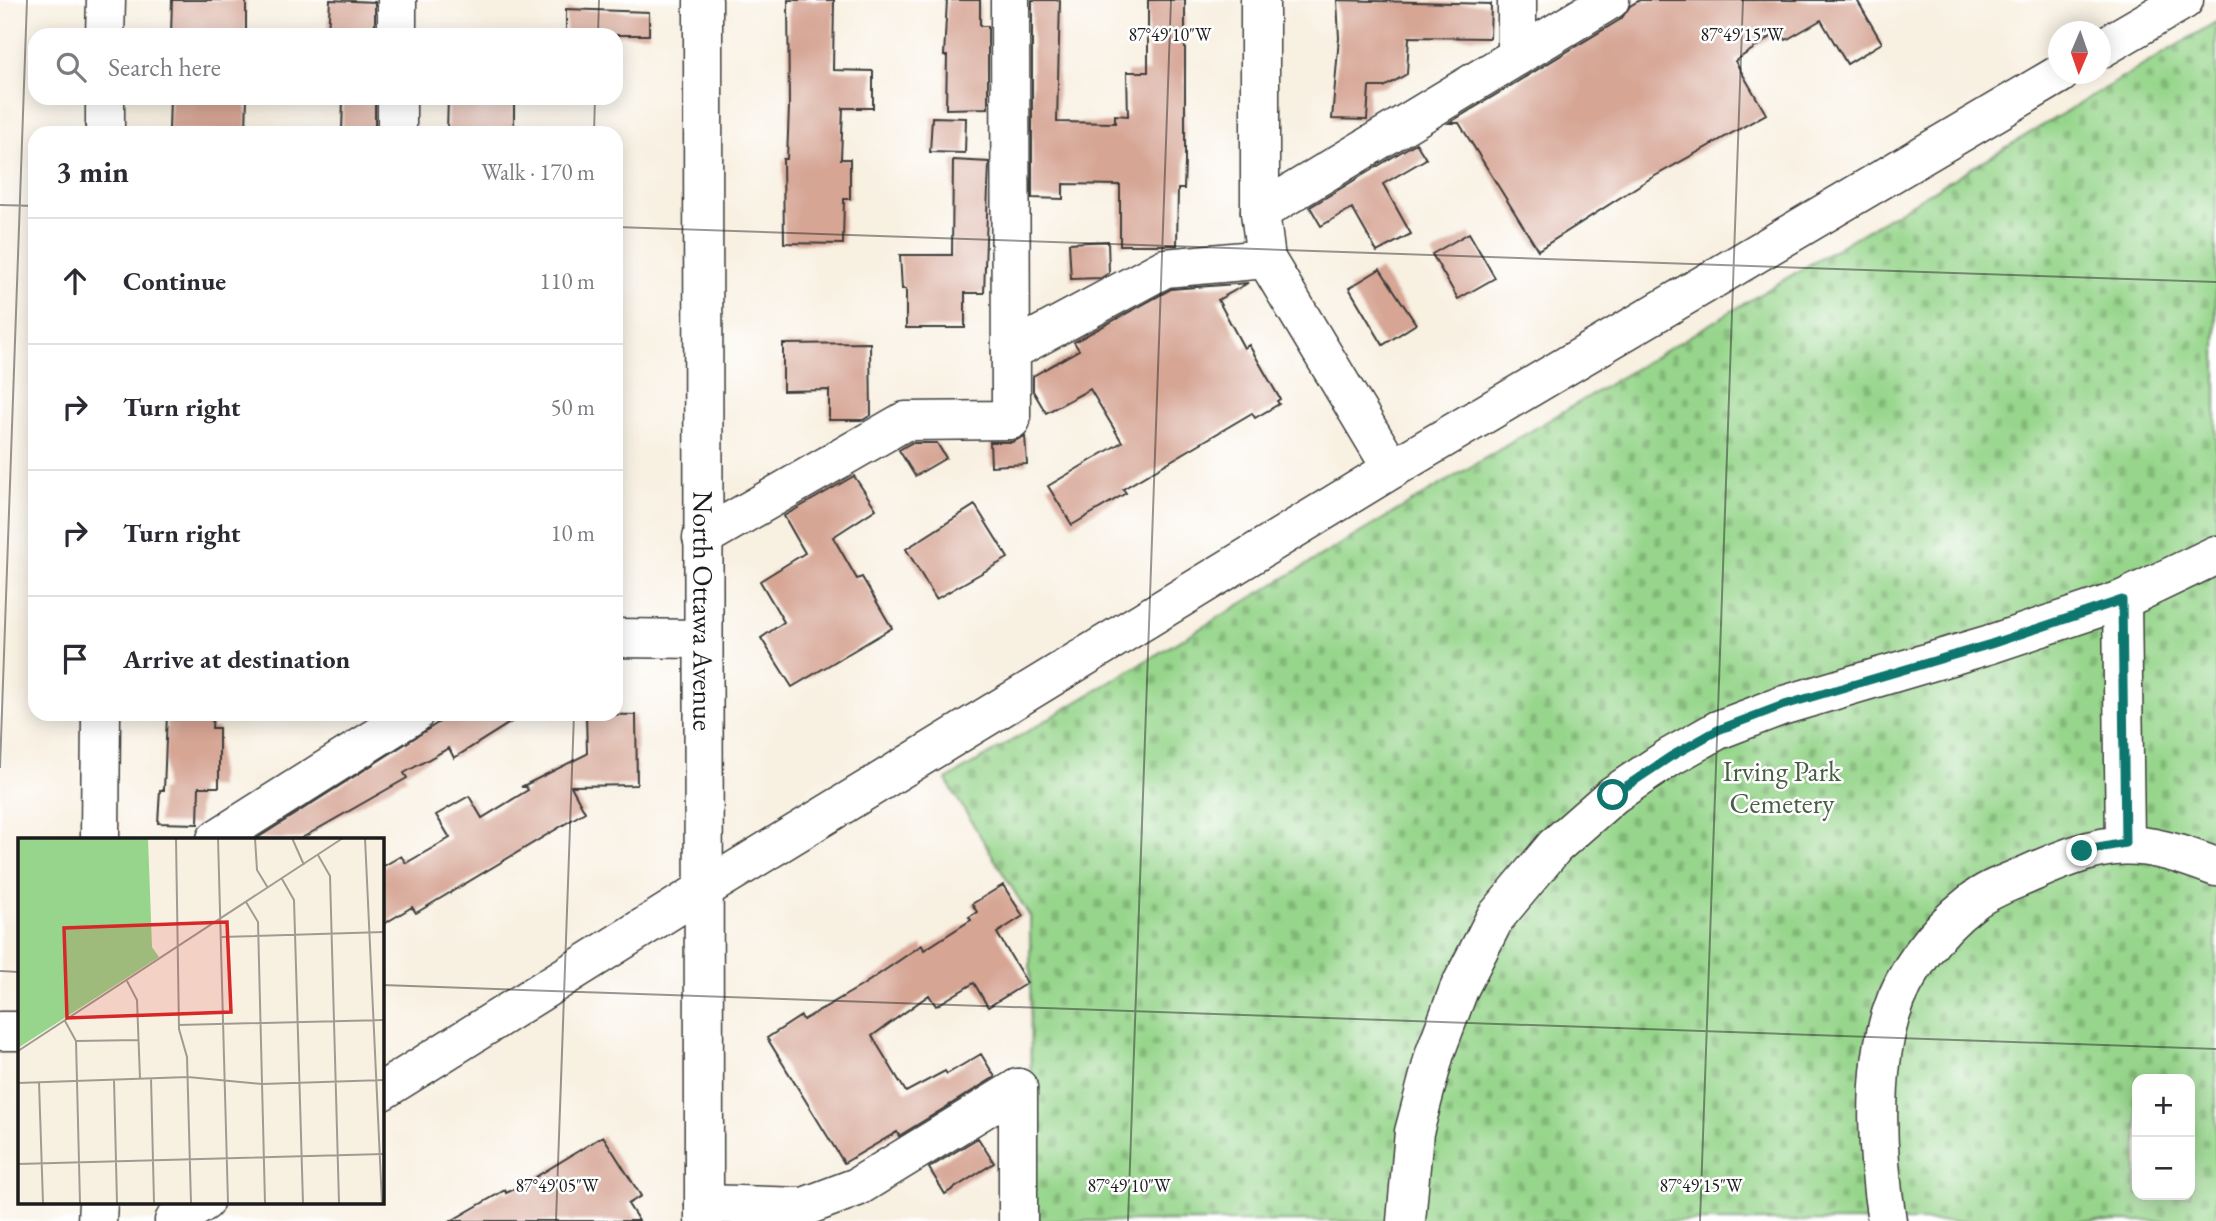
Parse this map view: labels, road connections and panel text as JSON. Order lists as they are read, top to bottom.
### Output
{
  "streets": {
    "main road": ["North Ottawa Avenue"]
  },
  "parks": ["Irving Park Cemetery"],
  "north": "bottom",
  "page": {
    "search": "Search here",
    "heading": ["3 min", "Walk · 170 m"],
    "list": [
      ["Continue", "110 m"],
      ["Turn right", "50 m"],
      ["Turn right", "10 m"],
      "Arrive at destination"
    ],
    "map_buttons": ["+", "−"]
  },
  "coordinates": ["87°49'10\"W", "87°49'15\"W", "87°49'05\"W"]
}
